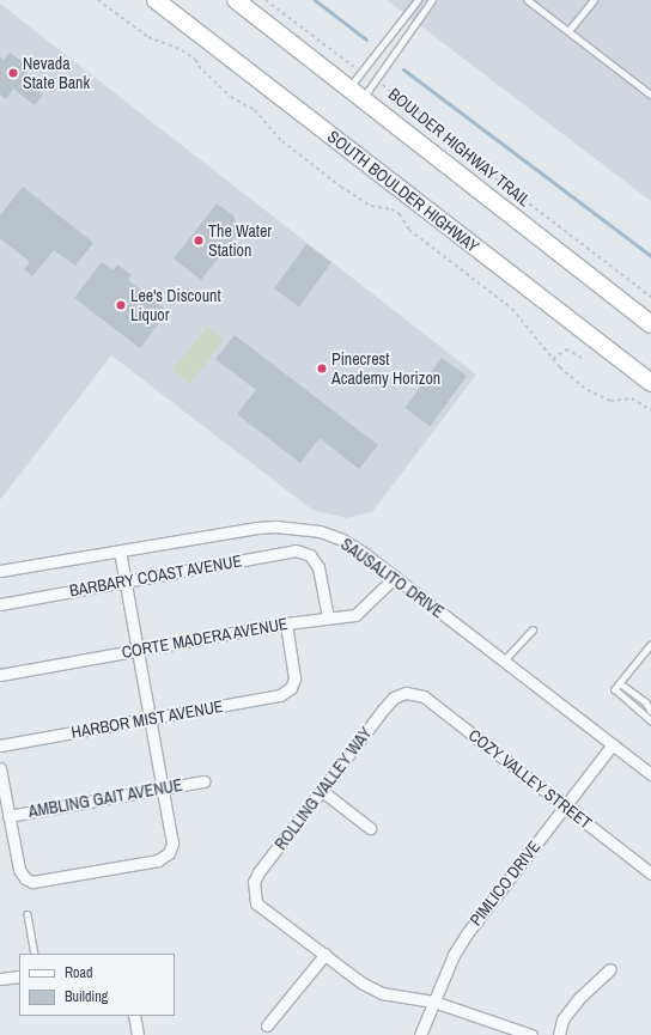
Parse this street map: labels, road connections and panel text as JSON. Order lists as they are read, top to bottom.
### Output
{
  "streets": {
    "main road": ["SOUTH BOULDER HIGHWAY"],
    "street": [
      "BARBARY COAST AVENUE",
      "SAUSALITO DRIVE",
      "CORTE MADERA AVENUE",
      "HARBOR MIST AVENUE",
      "COZY VALLEY STREET",
      "ROLLING VALLEY WAY",
      "AMBLING GAIT AVENUE",
      "PIMLICO DRIVE"
    ],
    "path": ["BOULDER HIGHWAY TRAIL"]
  },
  "crossings": [
    ["BARBARY COAST AVENUE", "CORTE MADERA AVENUE"],
    ["SAUSALITO DRIVE", "CORTE MADERA AVENUE"],
    ["SAUSALITO DRIVE", "PIMLICO DRIVE"],
    ["CORTE MADERA AVENUE", "HARBOR MIST AVENUE"],
    ["COZY VALLEY STREET", "ROLLING VALLEY WAY"],
    ["COZY VALLEY STREET", "PIMLICO DRIVE"]
  ],
  "places": [
    "Nevada State Bank",
    "The Water Station",
    "Lee's Discount Liquor",
    "Pinecrest Academy Horizon"
  ],
  "legend": ["Road", "Building"]
}
